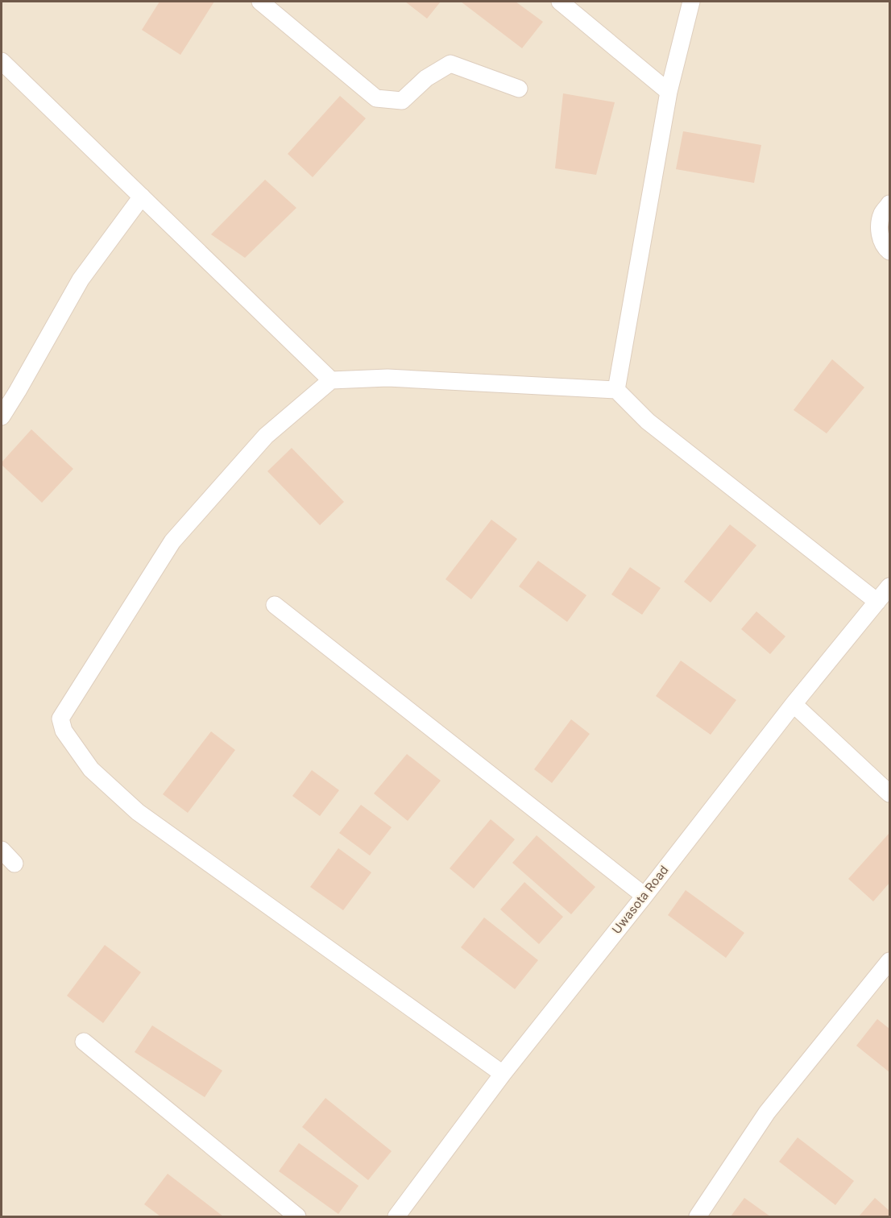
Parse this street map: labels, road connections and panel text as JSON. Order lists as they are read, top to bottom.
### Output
{
  "streets": {
    "street": ["Uwasota Road"]
  }
}
